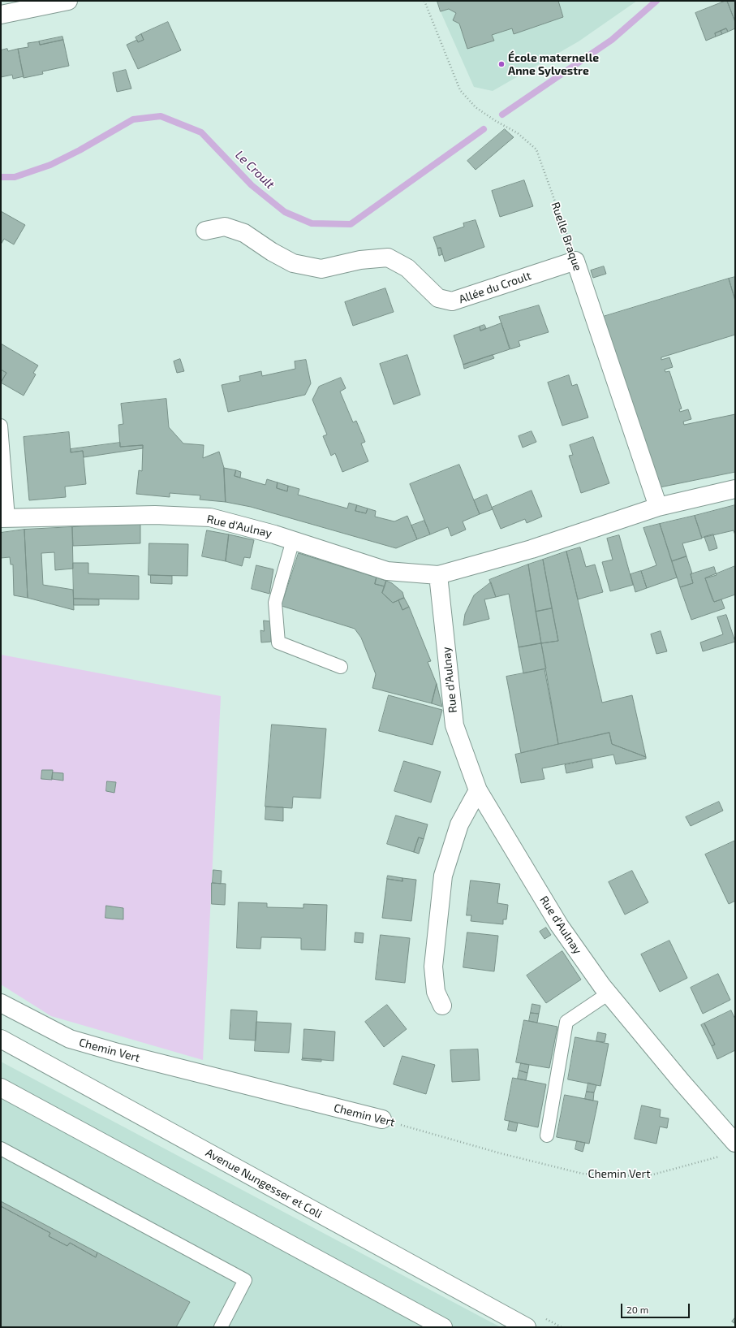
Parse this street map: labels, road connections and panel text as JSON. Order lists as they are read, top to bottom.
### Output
{
  "streets": {
    "street": [
      "Ruelle Braque",
      "Allée du Croult",
      "Rue d'Aulnay",
      "Chemin Vert",
      "Avenue Nungesser et Coli"
    ]
  },
  "crossings": [
    ["Ruelle Braque", "Allée du Croult"]
  ],
  "water": ["Le Croult"],
  "places": ["École maternelle Anne Sylvestre"],
  "scale_bar": "20 m"
}
